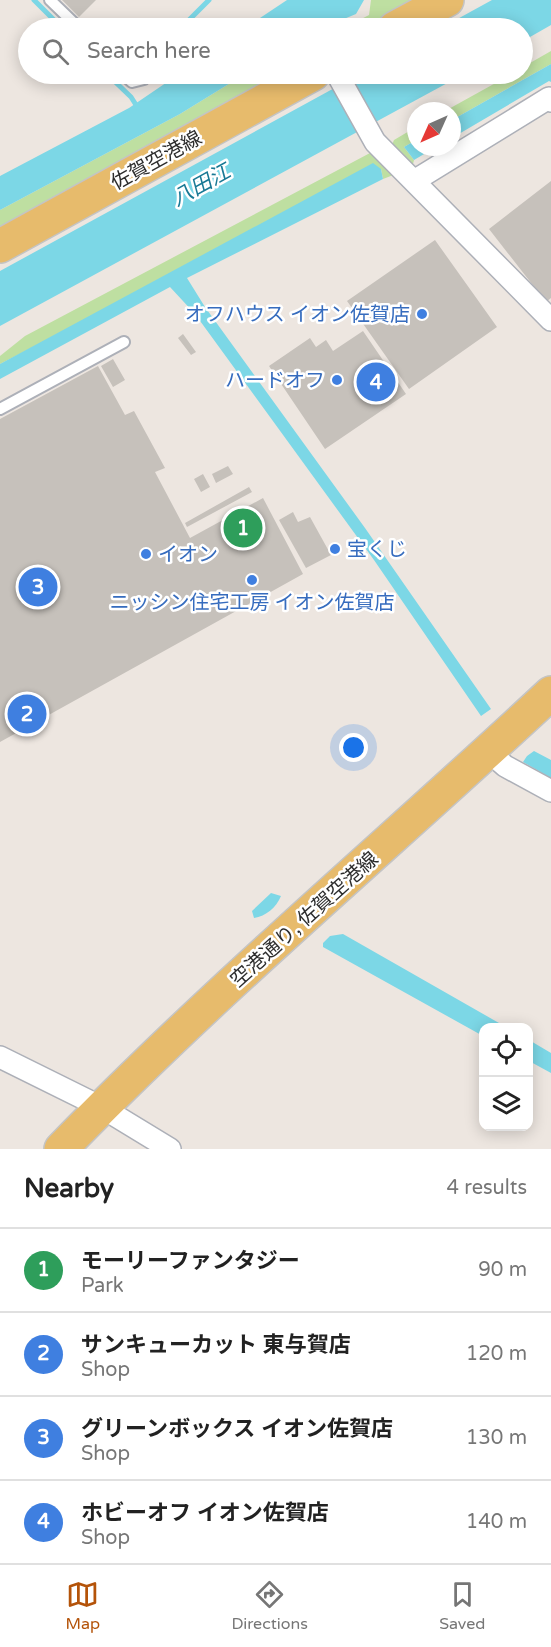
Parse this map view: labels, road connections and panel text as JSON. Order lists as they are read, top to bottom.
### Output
{
  "streets": {
    "main road": ["佐賀空港線", "空港通り, 佐賀空港線"]
  },
  "water": ["八田江"],
  "places": [
    "オフハウス イオン佐賀店",
    "ハードオフ",
    "宝くじ",
    "イオン",
    "ニッシン住宅工房 イオン佐賀店"
  ],
  "north": "bottom left",
  "page": {
    "search": "Search here",
    "pins": [
      "4",
      "1",
      "3",
      "2"
    ],
    "heading": ["Nearby", "4 results"],
    "list": [
      {
        "mark": "1",
        "name": "モーリーファンタジー",
        "note": "Park",
        "value": "90 m"
      },
      {
        "mark": "2",
        "name": "サンキューカット 東与賀店",
        "note": "Shop",
        "value": "120 m"
      },
      {
        "mark": "3",
        "name": "グリーンボックス イオン佐賀店",
        "note": "Shop",
        "value": "130 m"
      },
      {
        "mark": "4",
        "name": "ホビーオフ イオン佐賀店",
        "note": "Shop",
        "value": "140 m"
      }
    ],
    "nav": ["Map", "Directions", "Saved"]
  }
}
